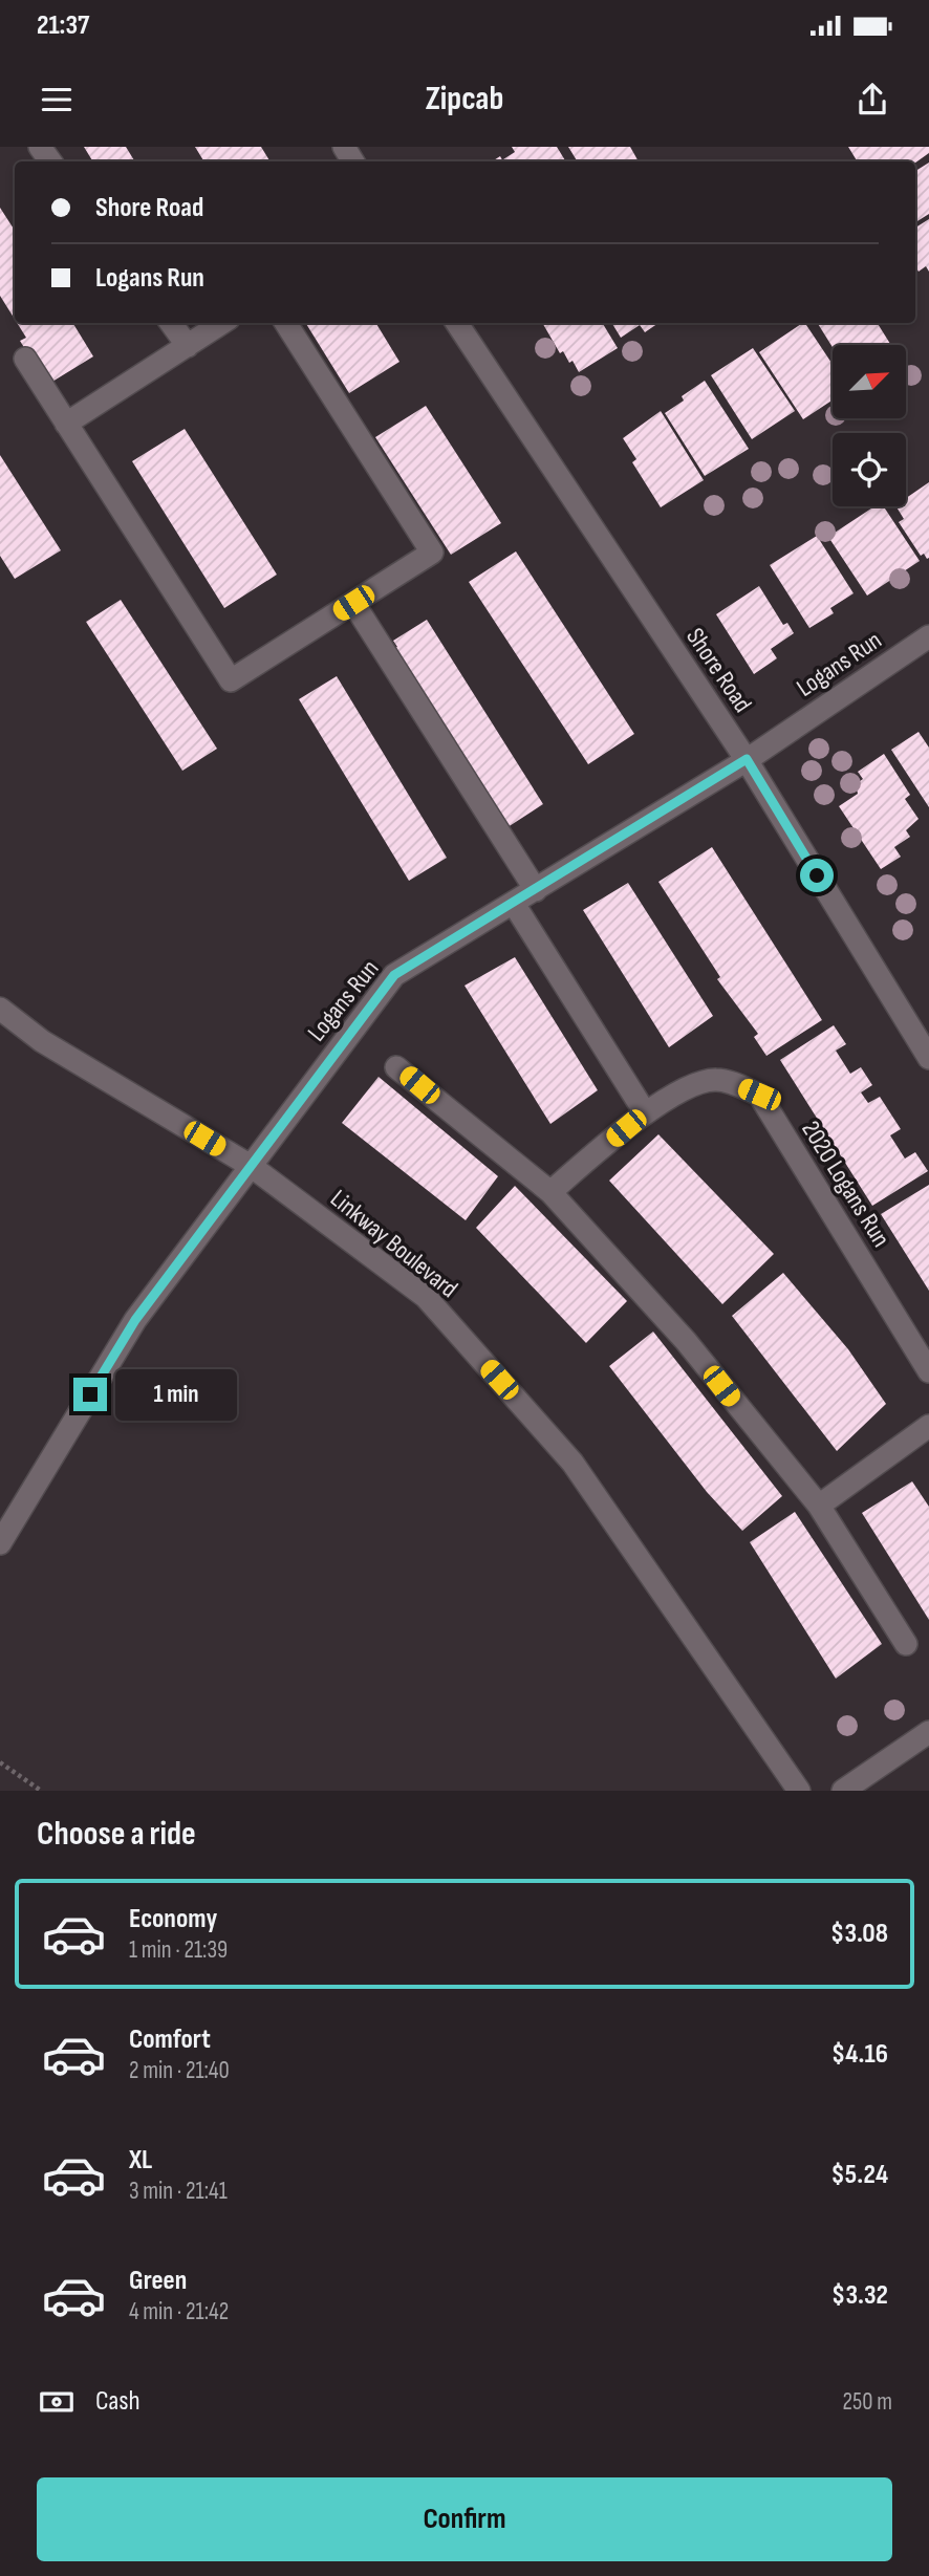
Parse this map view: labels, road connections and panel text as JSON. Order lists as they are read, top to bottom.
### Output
{
  "streets": {
    "street": [
      "Logans Run",
      "Shore Road",
      "2020 Logans Run",
      "Linkway Boulevard"
    ]
  },
  "crossings": [
    ["Logans Run", "Shore Road"],
    ["Logans Run", "Linkway Boulevard"]
  ],
  "north": "top right",
  "page": {
    "status": "21:37",
    "header": "Zipcab",
    "banner": ["Shore Road", "Logans Run"],
    "bubble": "1 min",
    "heading": "Choose a ride",
    "list": [
      {
        "name": "Economy",
        "note": "1 min · 21:39",
        "value": "$3.08"
      },
      {
        "name": "Comfort",
        "note": "2 min · 21:40",
        "value": "$4.16"
      },
      {
        "name": "XL",
        "note": "3 min · 21:41",
        "value": "$5.24"
      },
      {
        "name": "Green",
        "note": "4 min · 21:42",
        "value": "$3.32"
      }
    ],
    "pay": ["Cash", "250 m"],
    "buttons": "Confirm"
  }
}
